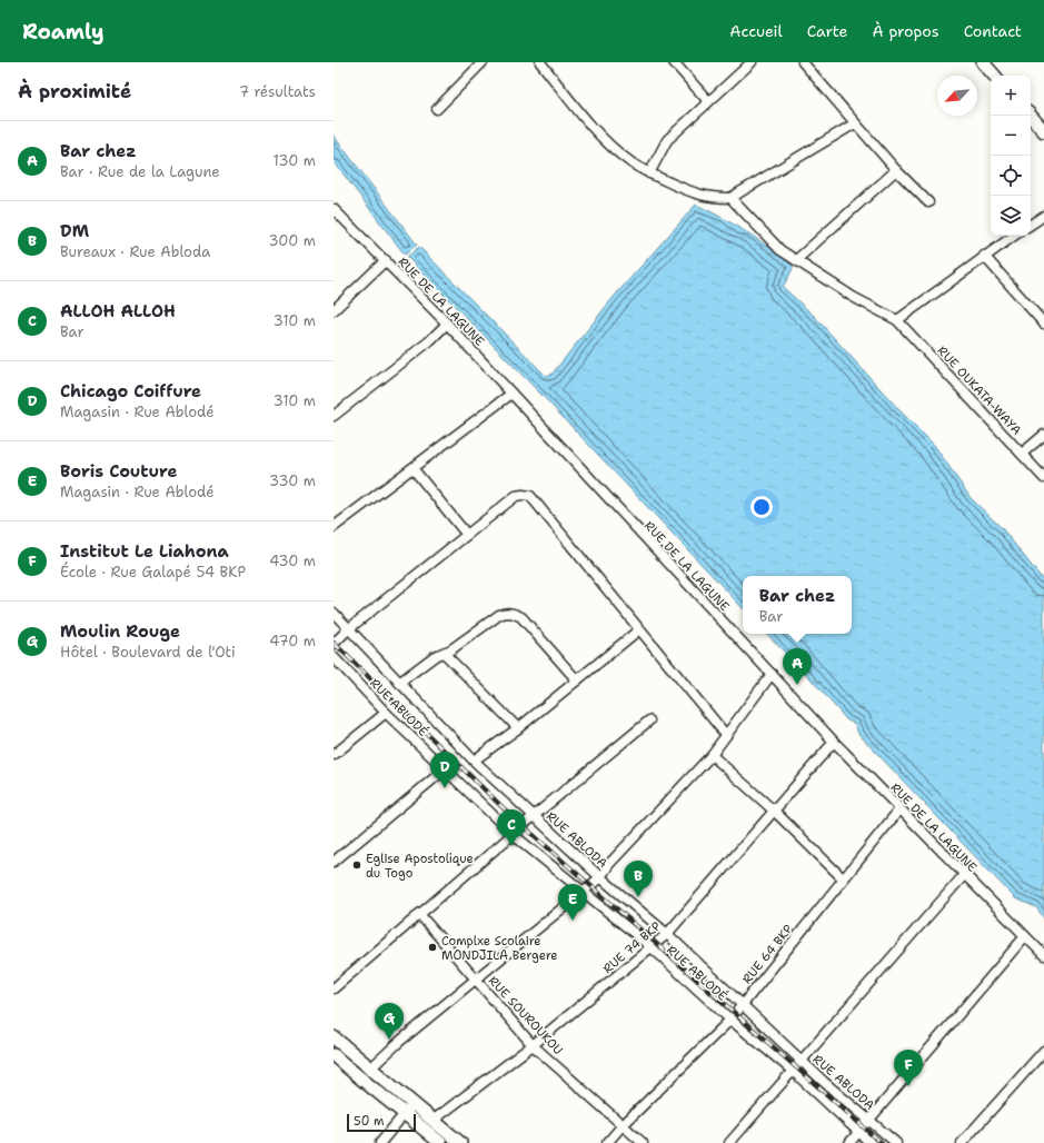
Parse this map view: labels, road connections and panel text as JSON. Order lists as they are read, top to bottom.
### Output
{
  "streets": {
    "street": [
      "RUE DE LA LAGUNE",
      "RUE OUKATA-WAYA",
      "RUE ABLODÉ",
      "RUE ABLODA",
      "RUE 74 BKP",
      "RUE 64 BKP",
      "RUE SOUROUKOU"
    ]
  },
  "crossings": [
    ["RUE DE LA LAGUNE", "RUE 74 BKP"],
    ["RUE DE LA LAGUNE", "RUE 64 BKP"],
    ["RUE ABLODÉ", "RUE 74 BKP"],
    ["RUE ABLODÉ", "RUE 64 BKP"],
    ["RUE ABLODA", "RUE 74 BKP"],
    ["RUE ABLODA", "RUE 64 BKP"],
    ["RUE 74 BKP", "RUE SOUROUKOU"],
    ["RUE 64 BKP", "RUE SOUROUKOU"]
  ],
  "places": ["Eglise Apostolique du Togo", "Complxe Scolaire MONDJILA Bergere"],
  "scale_bar": "50 m",
  "north": "bottom left",
  "page": {
    "header": "Roamly",
    "nav": [
      "Accueil",
      "Carte",
      "À propos",
      "Contact"
    ],
    "heading": ["À proximité", "7 résultats"],
    "map_buttons": ["+", "−"],
    "list": [
      {
        "mark": "A",
        "name": "Bar chez",
        "note": "Bar · Rue de la Lagune",
        "value": "130 m"
      },
      {
        "mark": "B",
        "name": "DM",
        "note": "Bureaux · Rue Abloda",
        "value": "300 m"
      },
      {
        "mark": "C",
        "name": "ALLOH ALLOH",
        "note": "Bar",
        "value": "310 m"
      },
      {
        "mark": "D",
        "name": "Chicago Coiffure",
        "note": "Magasin · Rue Ablodé",
        "value": "310 m"
      },
      {
        "mark": "E",
        "name": "Boris Couture",
        "note": "Magasin · Rue Ablodé",
        "value": "330 m"
      },
      {
        "mark": "F",
        "name": "Institut Le Liahona",
        "note": "École · Rue Galapé 54 BKP",
        "value": "430 m"
      },
      {
        "mark": "G",
        "name": "Moulin Rouge",
        "note": "Hôtel · Boulevard de l'Oti",
        "value": "470 m"
      }
    ],
    "popup": ["Bar chez", "Bar"],
    "pins": [
      "A",
      "D",
      "C",
      "B",
      "E",
      "G",
      "F"
    ],
    "scale": "50 m"
  }
}
